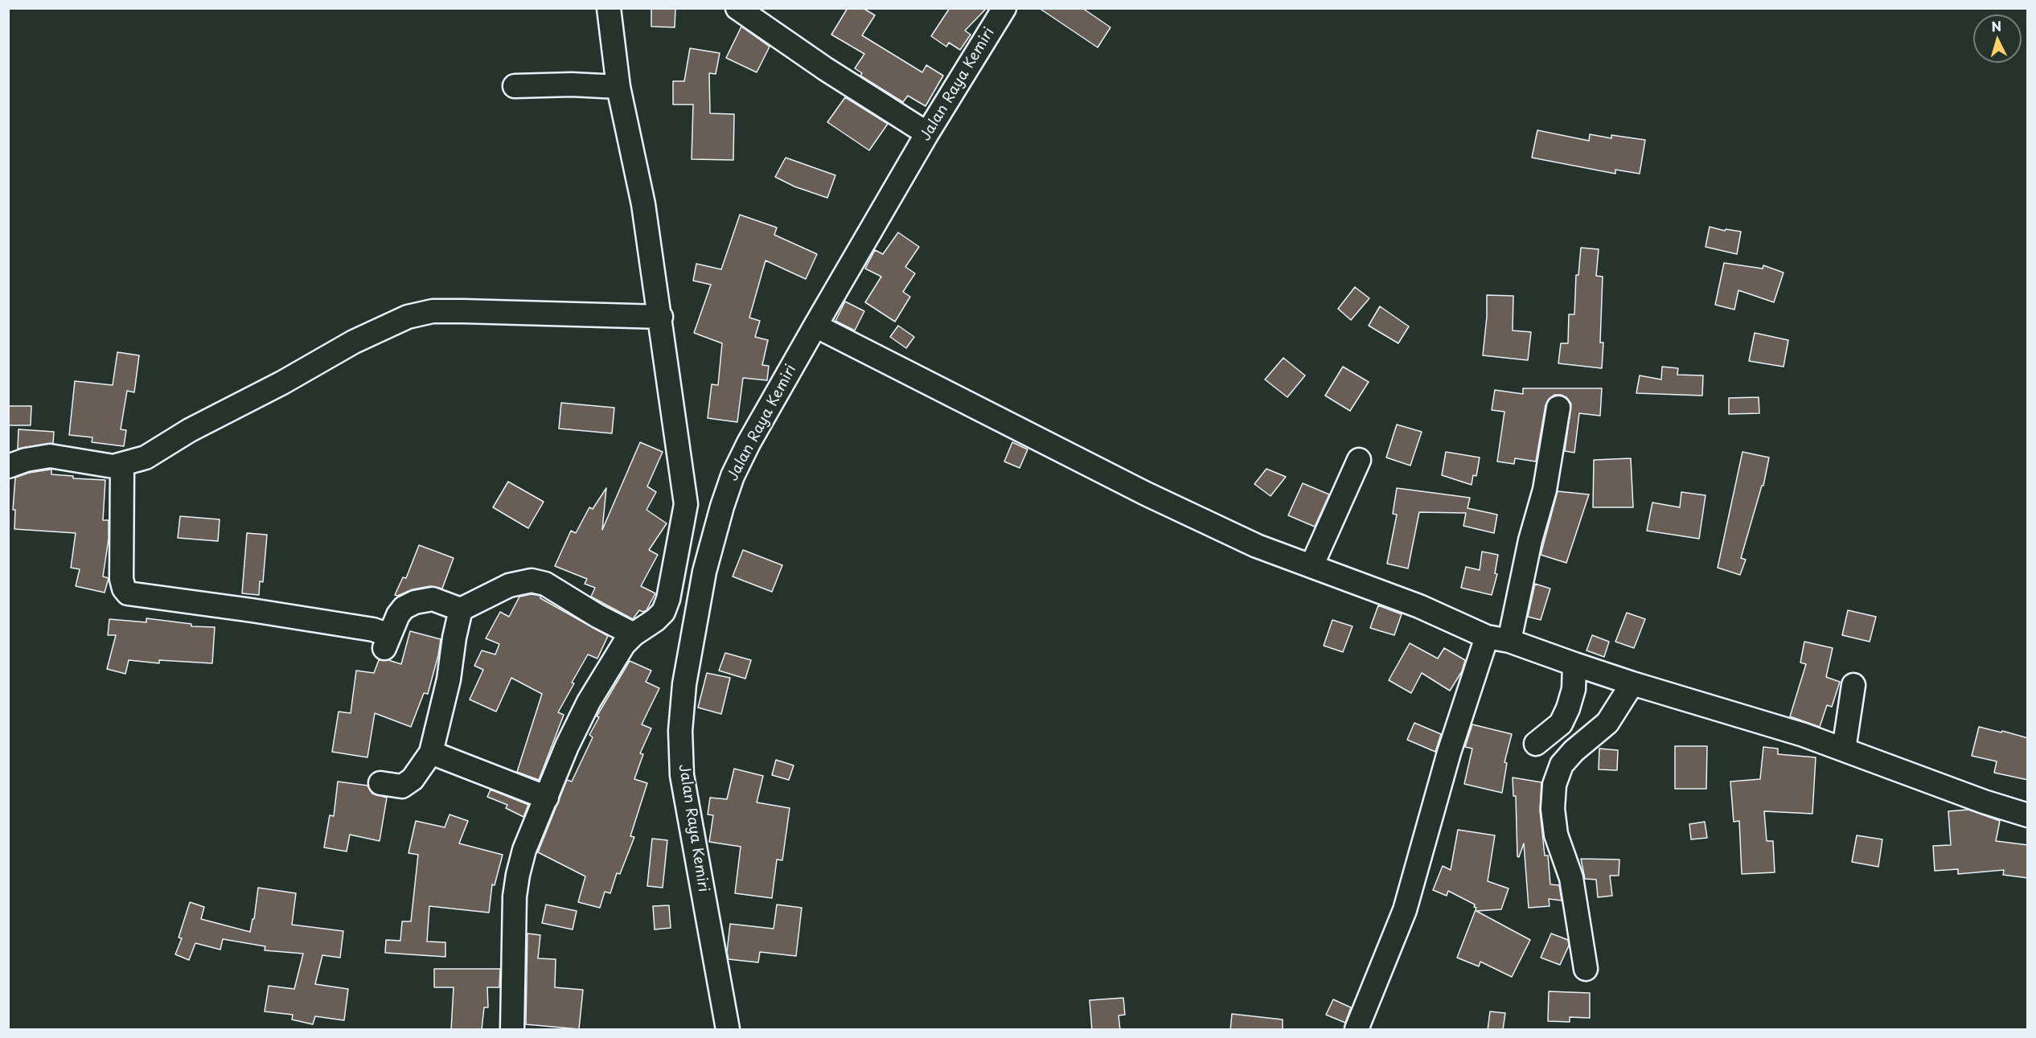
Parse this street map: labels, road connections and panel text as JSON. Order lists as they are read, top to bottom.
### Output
{
  "streets": {
    "street": ["Jalan Raya Kemiri"]
  },
  "north": "top"
}
